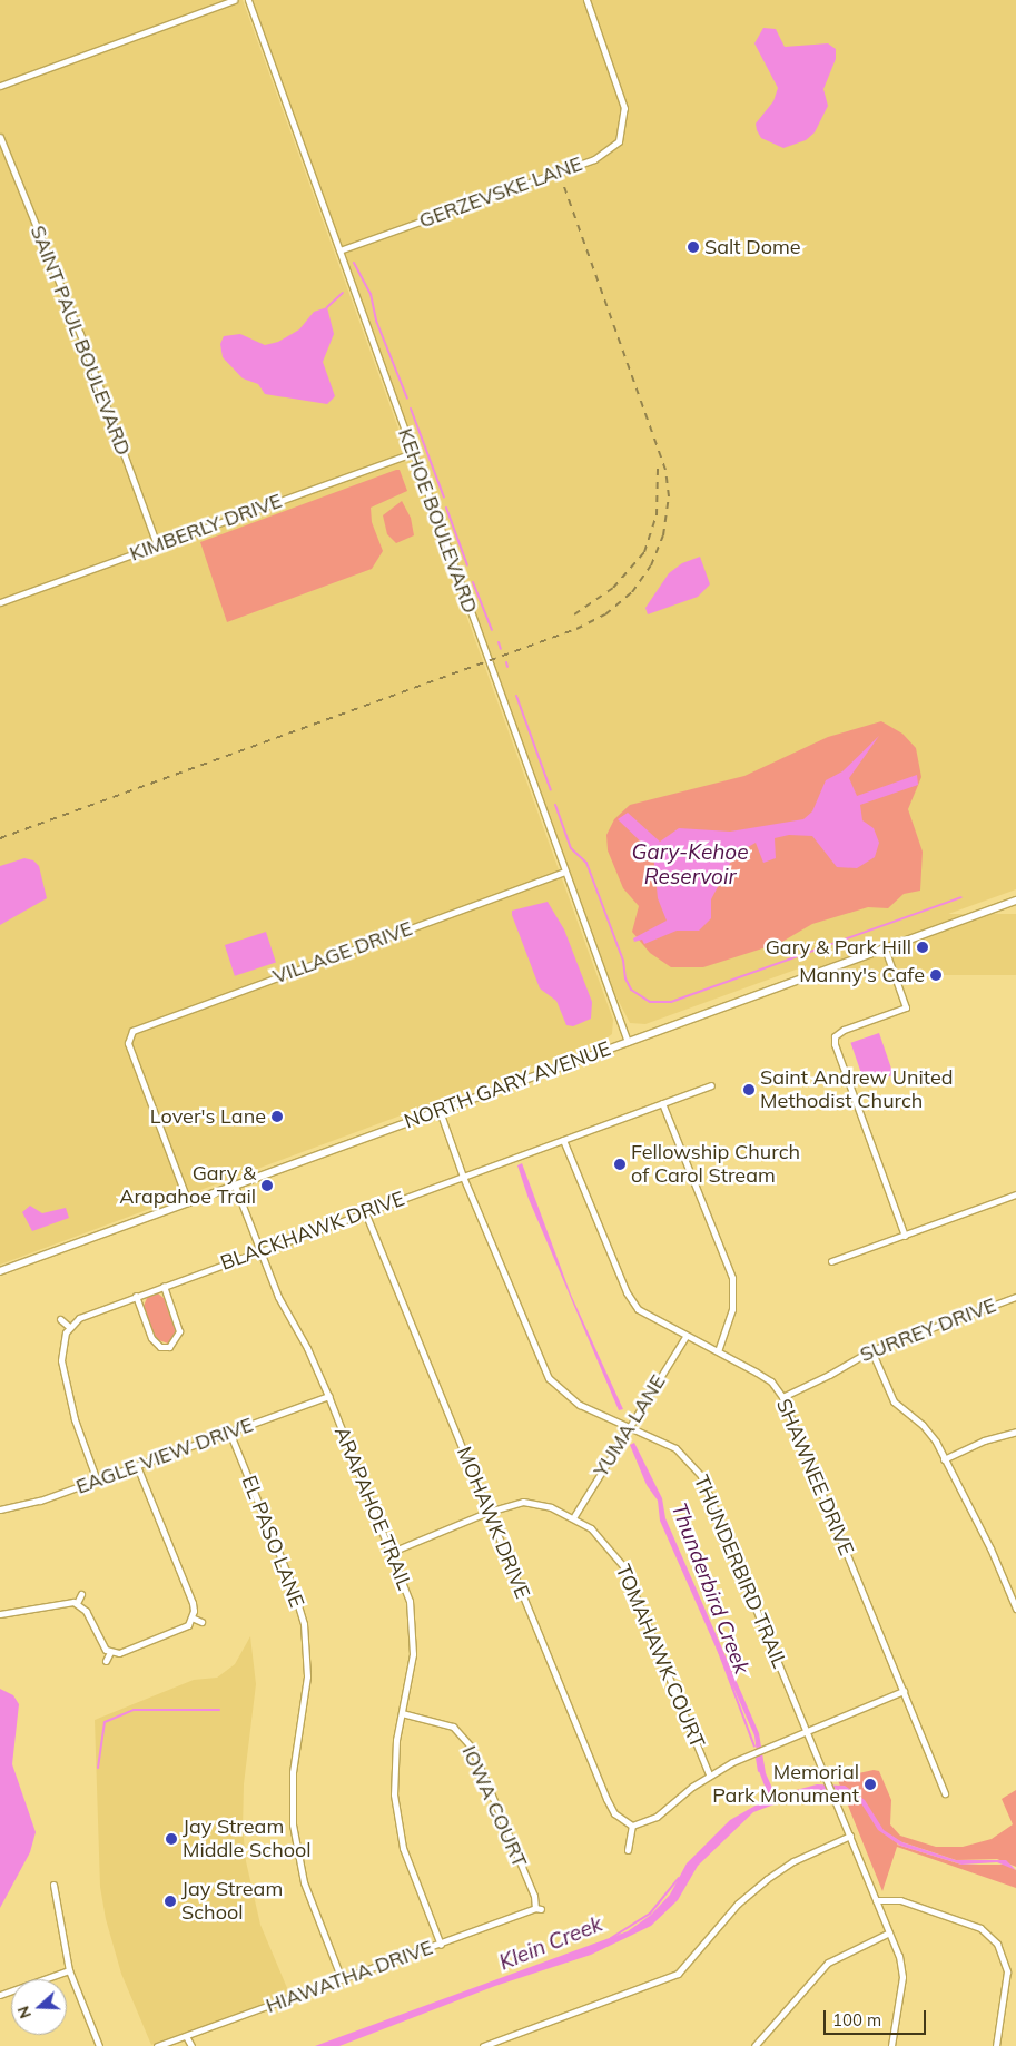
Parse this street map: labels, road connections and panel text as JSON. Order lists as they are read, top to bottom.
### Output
{
  "streets": {
    "street": [
      "GERZEVSKE LANE",
      "SAINT PAUL BOULEVARD",
      "KEHOE BOULEVARD",
      "KIMBERLY DRIVE",
      "VILLAGE DRIVE",
      "NORTH GARY AVENUE",
      "BLACKHAWK DRIVE",
      "SURREY DRIVE",
      "YUMA LANE",
      "EAGLE VIEW DRIVE",
      "SHAWNEE DRIVE",
      "ARAPAHOE TRAIL",
      "MOHAWK DRIVE",
      "EL PASO LANE",
      "THUNDERBIRD TRAIL",
      "TOMAHAWK COURT",
      "IOWA COURT",
      "HIAWATHA DRIVE"
    ]
  },
  "crossings": [
    ["GERZEVSKE LANE", "KEHOE BOULEVARD"],
    ["SAINT PAUL BOULEVARD", "KIMBERLY DRIVE"],
    ["KEHOE BOULEVARD", "KIMBERLY DRIVE"],
    ["KEHOE BOULEVARD", "VILLAGE DRIVE"],
    ["KEHOE BOULEVARD", "NORTH GARY AVENUE"],
    ["VILLAGE DRIVE", "NORTH GARY AVENUE"],
    ["NORTH GARY AVENUE", "ARAPAHOE TRAIL"],
    ["NORTH GARY AVENUE", "THUNDERBIRD TRAIL"],
    ["BLACKHAWK DRIVE", "SHAWNEE DRIVE"],
    ["BLACKHAWK DRIVE", "ARAPAHOE TRAIL"],
    ["BLACKHAWK DRIVE", "MOHAWK DRIVE"],
    ["BLACKHAWK DRIVE", "THUNDERBIRD TRAIL"],
    ["SURREY DRIVE", "SHAWNEE DRIVE"],
    ["YUMA LANE", "SHAWNEE DRIVE"],
    ["YUMA LANE", "THUNDERBIRD TRAIL"],
    ["YUMA LANE", "TOMAHAWK COURT"],
    ["EAGLE VIEW DRIVE", "ARAPAHOE TRAIL"],
    ["EAGLE VIEW DRIVE", "EL PASO LANE"],
    ["ARAPAHOE TRAIL", "TOMAHAWK COURT"],
    ["ARAPAHOE TRAIL", "IOWA COURT"],
    ["ARAPAHOE TRAIL", "HIAWATHA DRIVE"],
    ["MOHAWK DRIVE", "TOMAHAWK COURT"],
    ["EL PASO LANE", "HIAWATHA DRIVE"],
    ["IOWA COURT", "HIAWATHA DRIVE"]
  ],
  "water": ["Gary-Kehoe Reservoir", "Thunderbird Creek", "Klein Creek"],
  "places": [
    "Salt Dome",
    "Gary & Park Hill",
    "Manny's Cafe",
    "Saint Andrew United Methodist Church",
    "Lover's Lane",
    "Fellowship Church of Carol Stream",
    "Gary & Arapahoe Trail",
    "Memorial Park Monument",
    "Jay Stream Middle School",
    "Jay Stream School"
  ],
  "scale_bar": "100 m",
  "north": "left"
}
